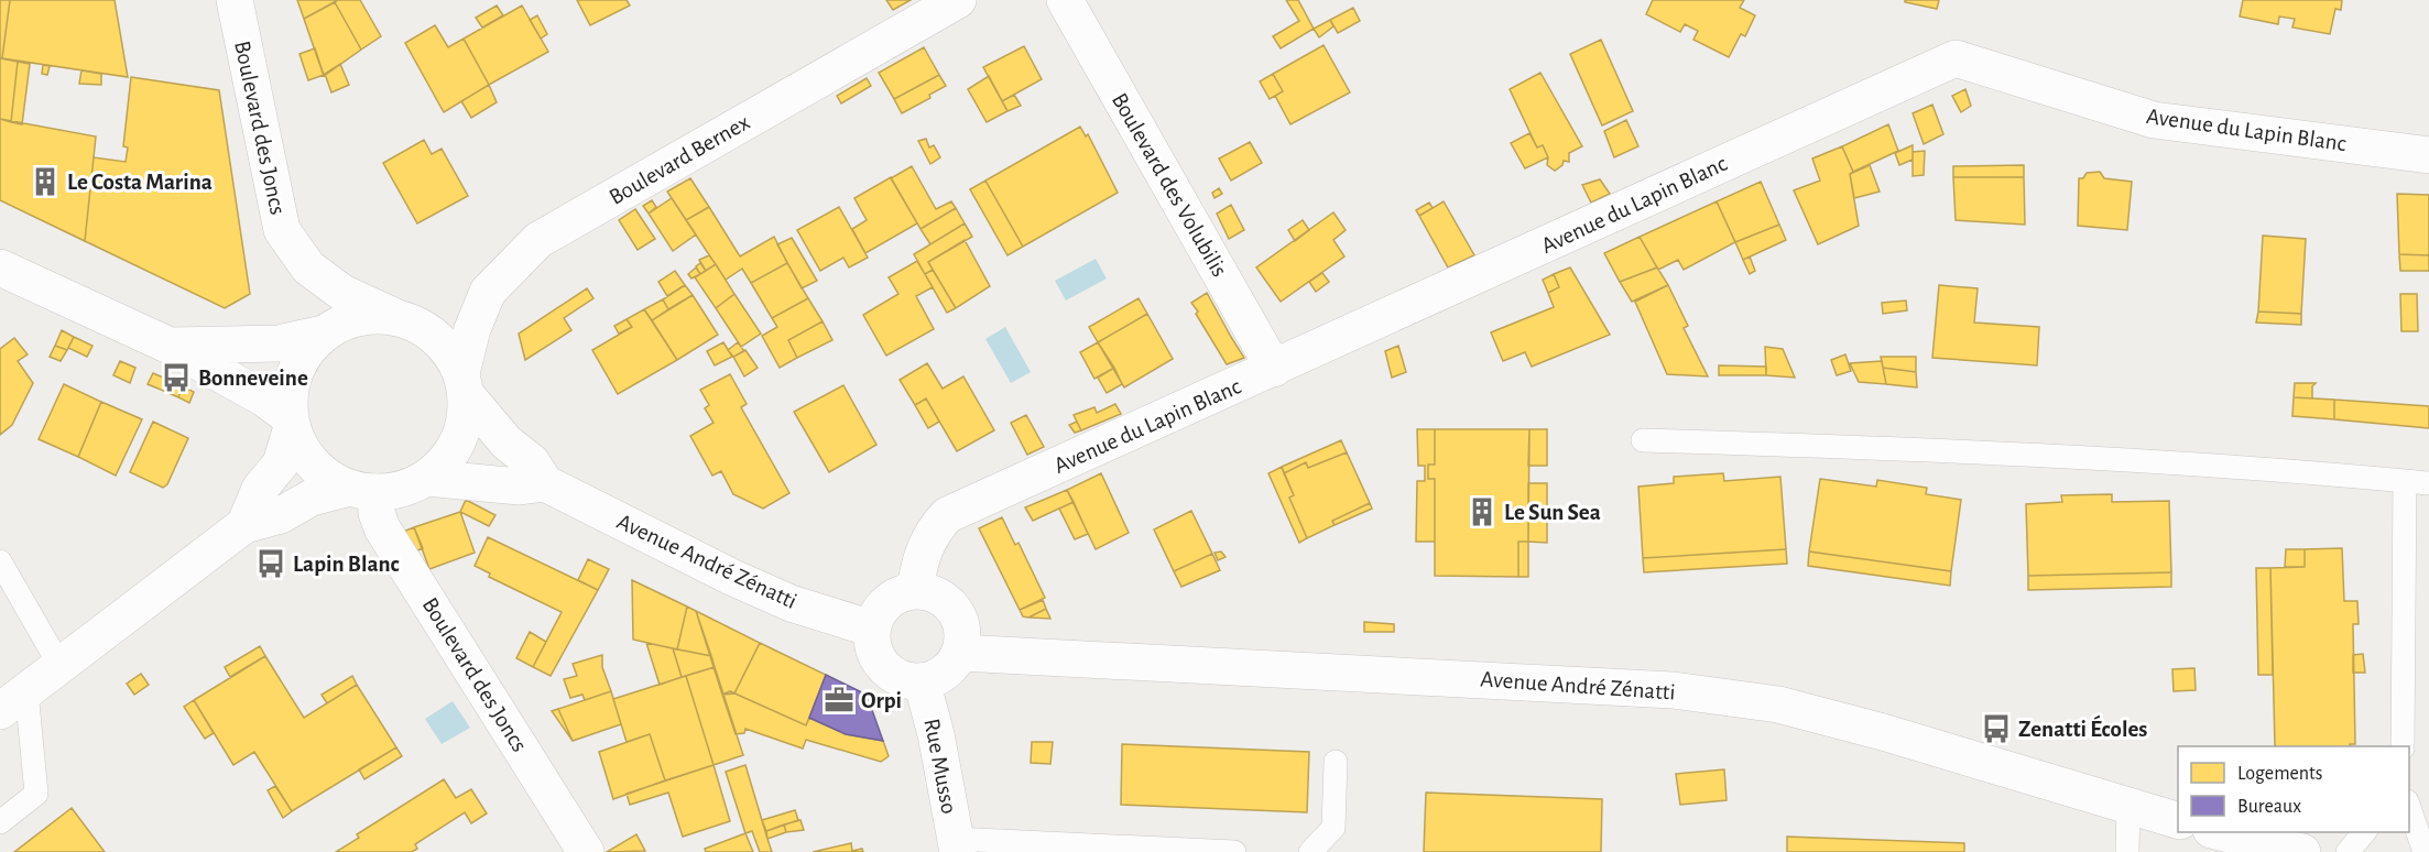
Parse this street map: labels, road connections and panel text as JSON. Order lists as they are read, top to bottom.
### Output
{
  "streets": {
    "street": [
      "Boulevard des Joncs",
      "Avenue du Lapin Blanc",
      "Boulevard Bernex",
      "Boulevard des Volubilis",
      "Avenue André Zénatti",
      "Rue Musso"
    ]
  },
  "crossings": [
    ["Boulevard des Joncs", "Boulevard Bernex"],
    ["Boulevard des Joncs", "Avenue André Zénatti"],
    ["Avenue du Lapin Blanc", "Boulevard des Volubilis"],
    ["Avenue du Lapin Blanc", "Avenue André Zénatti"],
    ["Avenue du Lapin Blanc", "Rue Musso"],
    ["Boulevard Bernex", "Avenue André Zénatti"],
    ["Avenue André Zénatti", "Rue Musso"]
  ],
  "places": {
    "building": ["Le Costa Marina", "Le Sun Sea"],
    "bus stop": ["Bonneveine", "Lapin Blanc", "Zenatti Écoles"],
    "office": ["Orpi"]
  },
  "legend": ["Logements", "Bureaux"]
}
